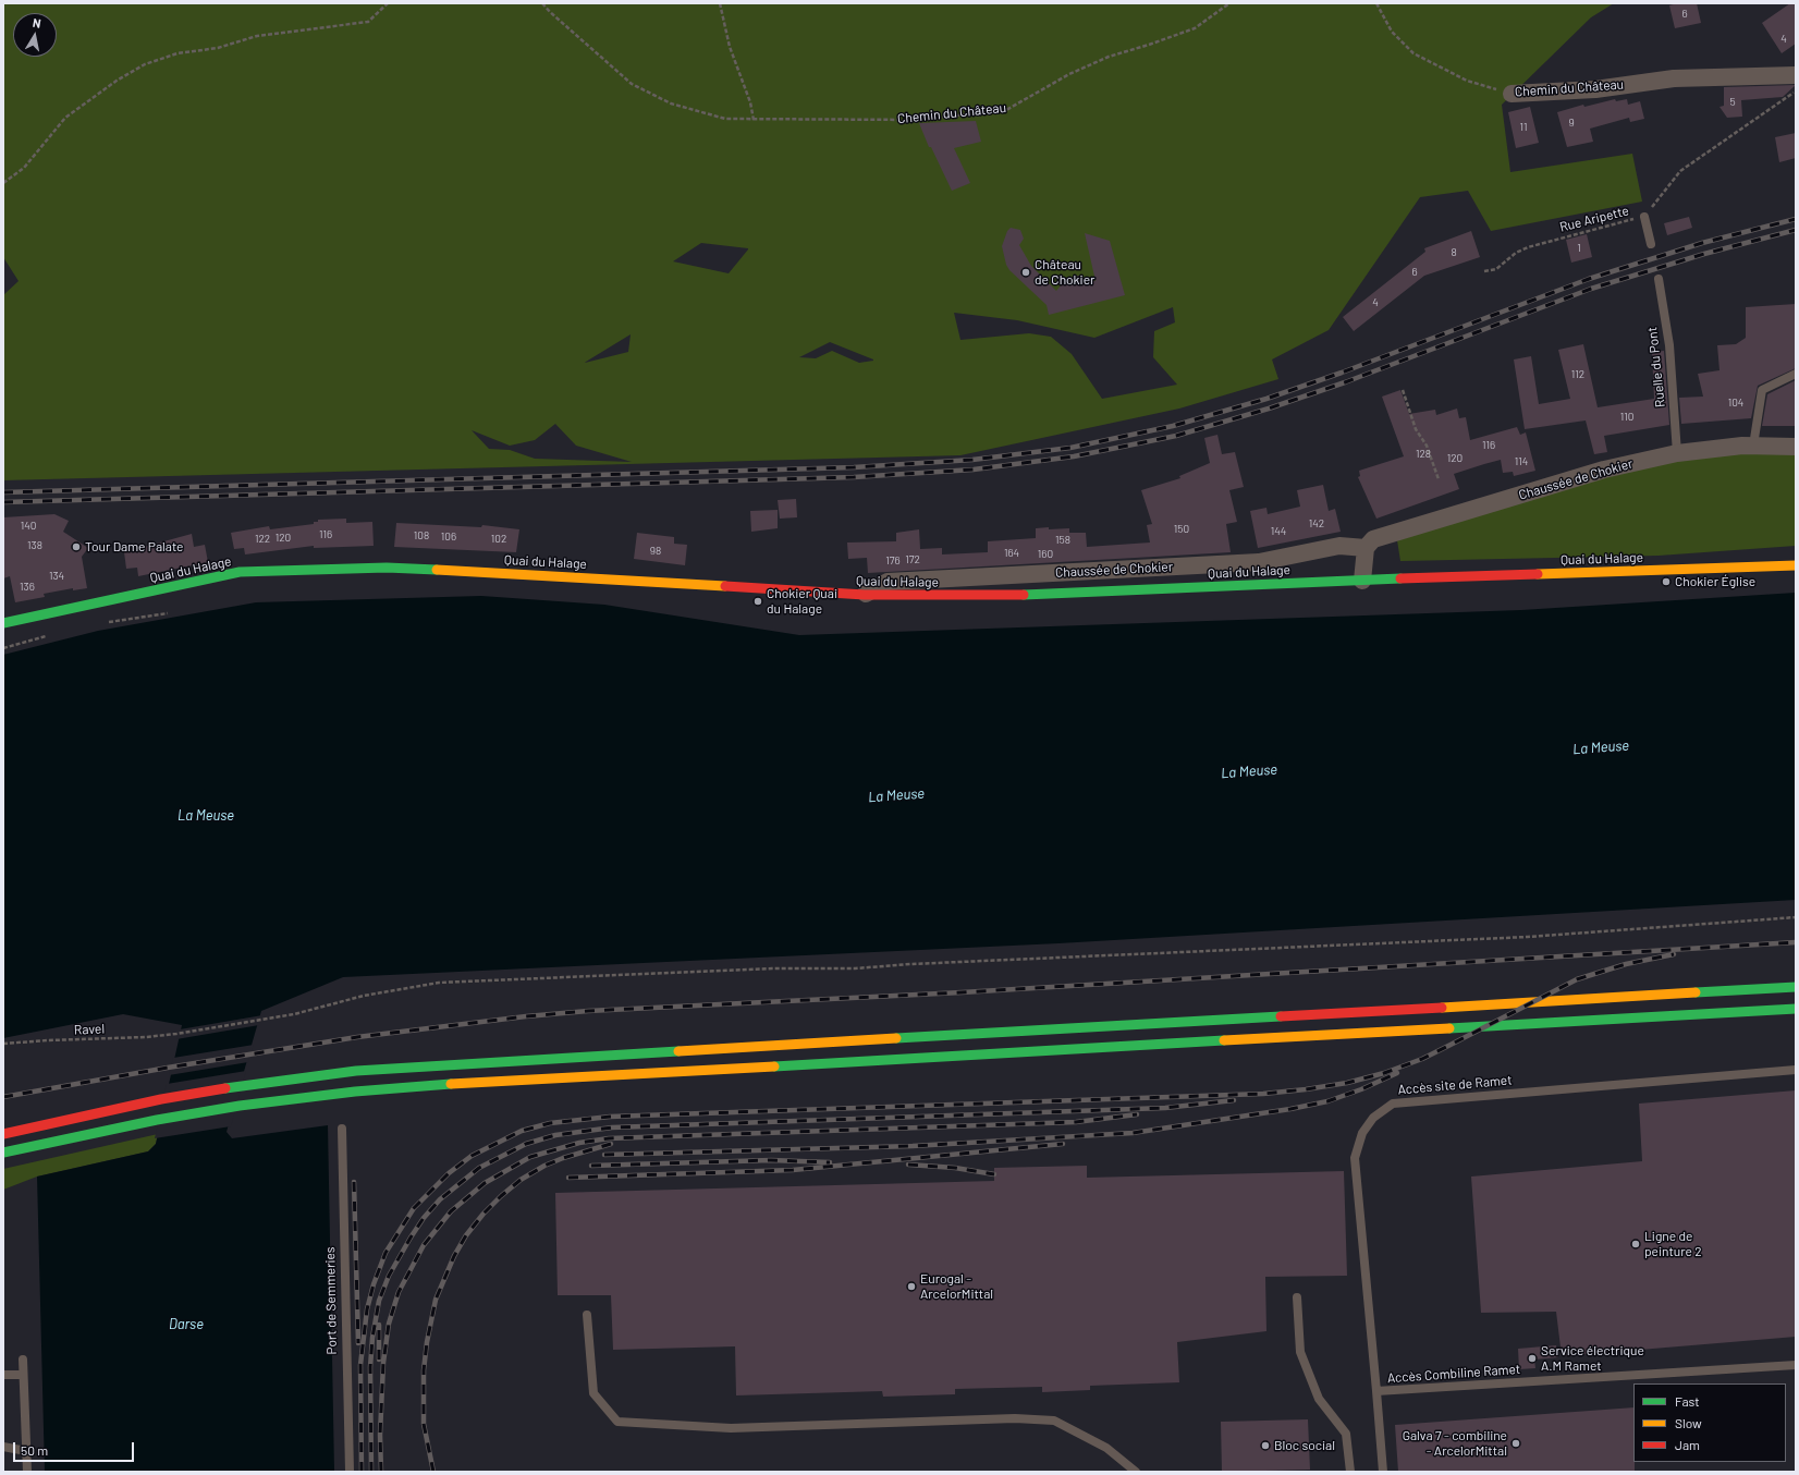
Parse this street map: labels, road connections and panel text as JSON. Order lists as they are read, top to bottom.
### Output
{
  "streets": {
    "main road": ["Quai du Halage"],
    "street": ["Chemin du Château", "Chaussée de Chokier"],
    "lane": [
      "Ruelle du Pont",
      "Accès site de Ramet",
      "Port de Semmeries",
      "Accès Combiline Ramet"
    ],
    "path": ["Rue Aripette", "Ravel"]
  },
  "crossings": [
    ["Ruelle du Pont", "Chaussée de Chokier"],
    ["Chaussée de Chokier", "Quai du Halage"],
    ["Accès site de Ramet", "Accès Combiline Ramet"]
  ],
  "water": ["La Meuse", "Darse"],
  "places": [
    "Château de Chokier",
    "Tour Dame Palate",
    "Chokier Église",
    "Chokier Quai du Halage",
    "Ligne de peinture 2",
    "Eurogal - ArcelorMittal",
    "Service électrique A.M Ramet",
    "Galva 7 - combiline - ArcelorMittal",
    "Bloc social"
  ],
  "house_numbers": [
    "6",
    "4",
    "5",
    "9",
    "11",
    "1",
    "8",
    "6",
    "4",
    "112",
    "104",
    "110",
    "116",
    "128",
    "120",
    "114",
    "142",
    "140",
    "150",
    "144",
    "116",
    "108",
    "106",
    "120",
    "122",
    "102",
    "158",
    "138",
    "98",
    "164",
    "160",
    "172",
    "176",
    "134",
    "136"
  ],
  "legend": ["Fast", "Slow", "Jam"],
  "scale_bar": "50 m",
  "north": "top"
}
